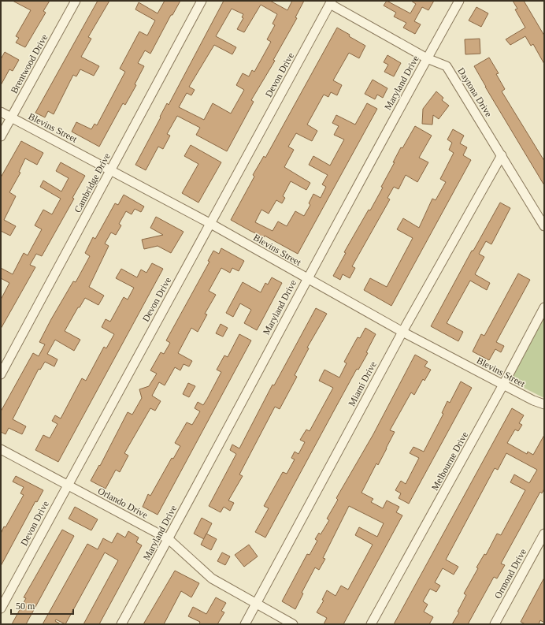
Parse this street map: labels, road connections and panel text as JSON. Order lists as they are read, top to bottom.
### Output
{
  "streets": {
    "street": [
      "Brentwood Drive",
      "Devon Drive",
      "Maryland Drive",
      "Daytona Drive",
      "Blevins Street",
      "Cambridge Drive",
      "Miami Drive",
      "Melbourne Drive",
      "Orlando Drive",
      "Ormond Drive"
    ]
  },
  "crossings": [
    ["Brentwood Drive", "Blevins Street"],
    ["Devon Drive", "Daytona Drive"],
    ["Devon Drive", "Blevins Street"],
    ["Devon Drive", "Orlando Drive"],
    ["Maryland Drive", "Daytona Drive"],
    ["Maryland Drive", "Blevins Street"],
    ["Maryland Drive", "Orlando Drive"],
    ["Daytona Drive", "Miami Drive"],
    ["Blevins Street", "Cambridge Drive"],
    ["Blevins Street", "Miami Drive"],
    ["Blevins Street", "Melbourne Drive"],
    ["Miami Drive", "Orlando Drive"]
  ],
  "scale_bar": "50 m"
}
